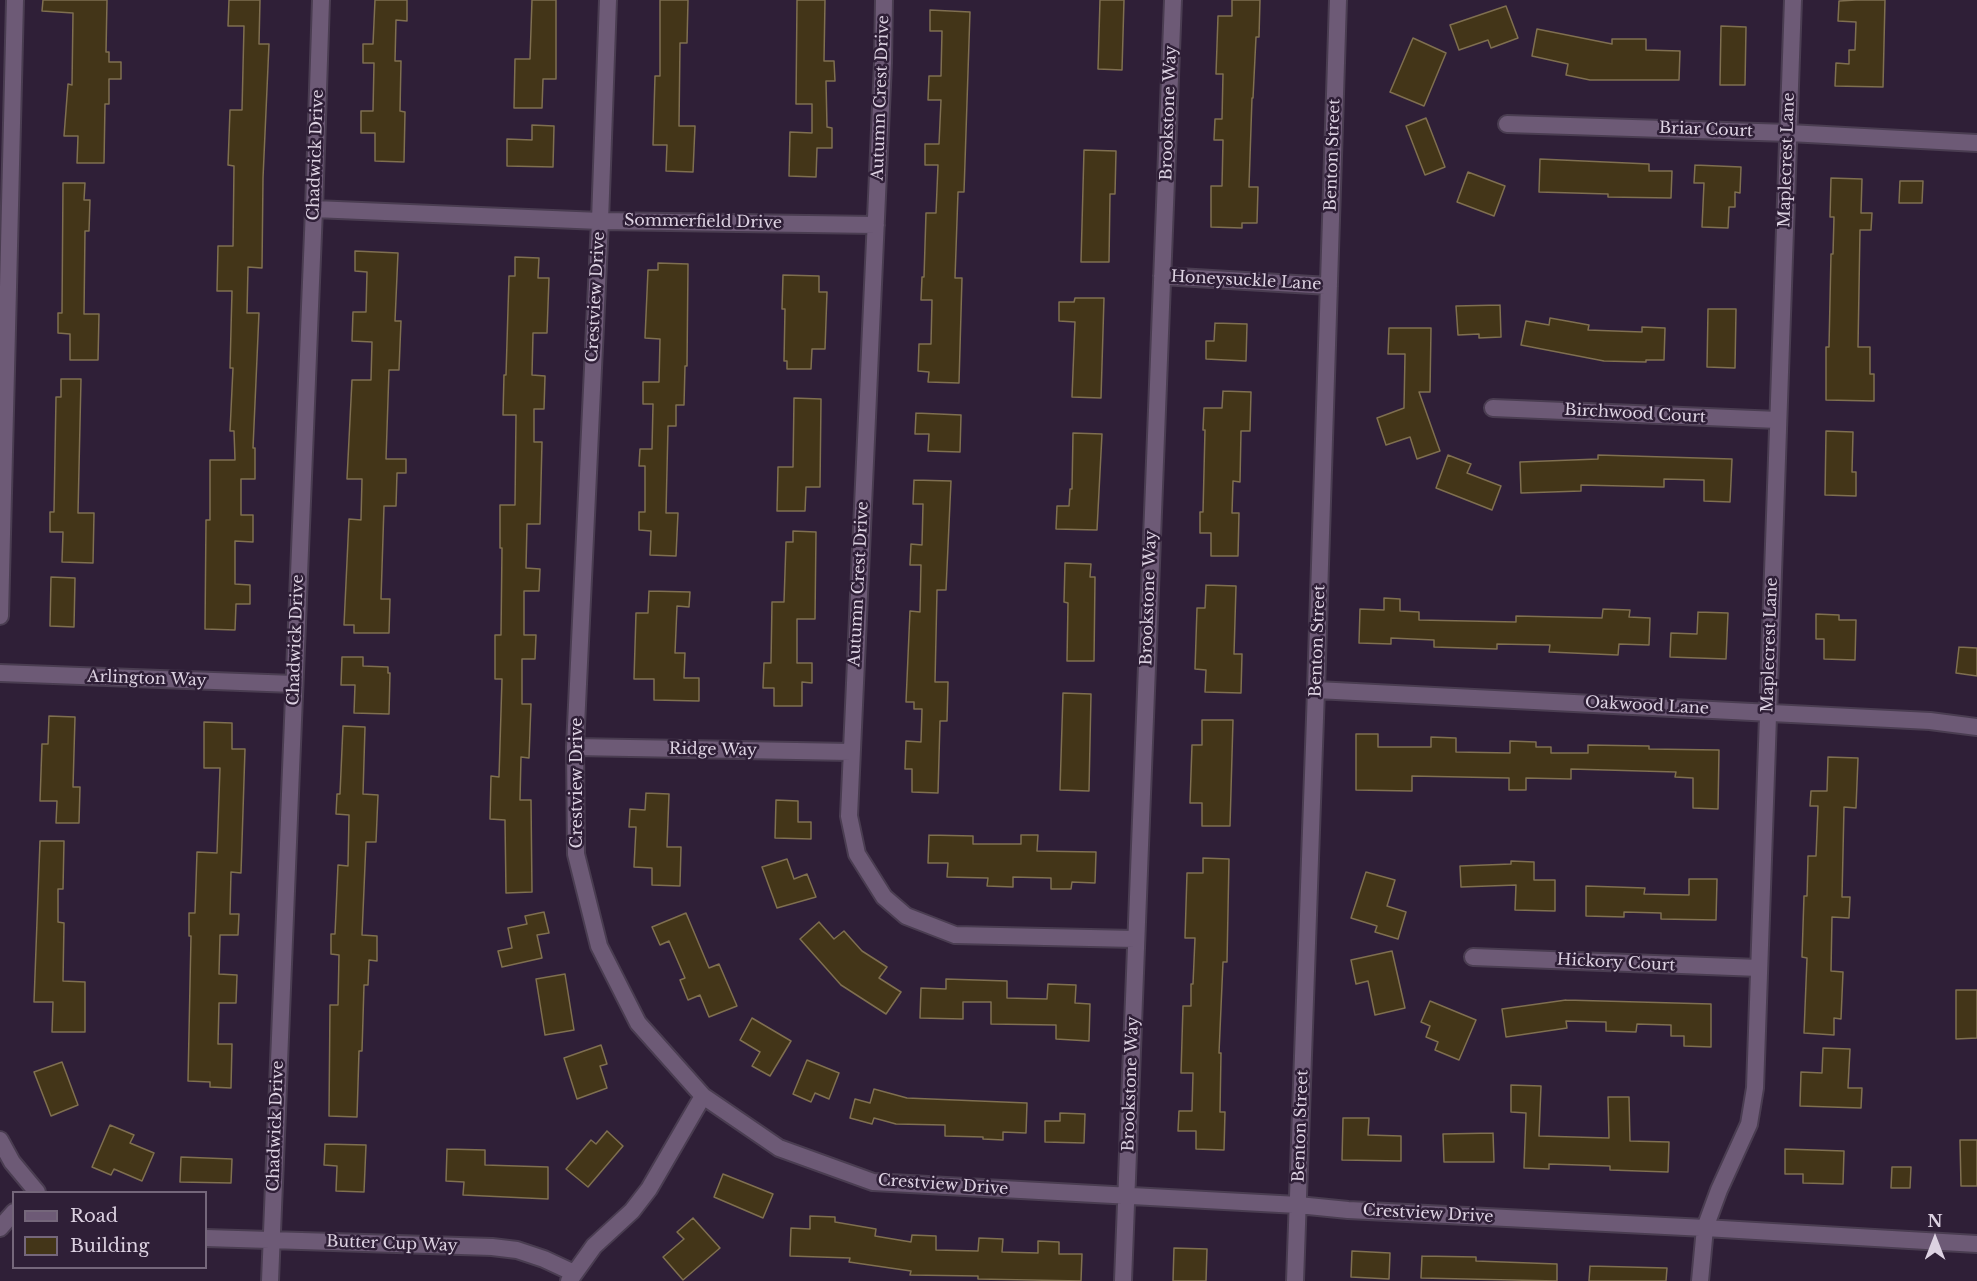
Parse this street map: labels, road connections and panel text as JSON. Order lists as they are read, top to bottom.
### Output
{
  "streets": {
    "street": [
      "Autumn Crest Drive",
      "Brookstone Way",
      "Briar Court",
      "Chadwick Drive",
      "Benton Street",
      "Maplecrest Lane",
      "Sommerfield Drive",
      "Honeysuckle Lane",
      "Crestview Drive",
      "Birchwood Court",
      "Arlington Way",
      "Oakwood Lane",
      "Ridge Way",
      "Hickory Court",
      "Butter Cup Way"
    ]
  },
  "crossings": [
    ["Autumn Crest Drive", "Brookstone Way"],
    ["Autumn Crest Drive", "Sommerfield Drive"],
    ["Autumn Crest Drive", "Ridge Way"],
    ["Brookstone Way", "Honeysuckle Lane"],
    ["Brookstone Way", "Crestview Drive"],
    ["Briar Court", "Maplecrest Lane"],
    ["Chadwick Drive", "Sommerfield Drive"],
    ["Chadwick Drive", "Arlington Way"],
    ["Chadwick Drive", "Butter Cup Way"],
    ["Benton Street", "Honeysuckle Lane"],
    ["Benton Street", "Crestview Drive"],
    ["Benton Street", "Oakwood Lane"],
    ["Maplecrest Lane", "Crestview Drive"],
    ["Maplecrest Lane", "Birchwood Court"],
    ["Maplecrest Lane", "Oakwood Lane"],
    ["Maplecrest Lane", "Hickory Court"],
    ["Sommerfield Drive", "Crestview Drive"],
    ["Crestview Drive", "Ridge Way"]
  ],
  "legend": ["Road", "Building"],
  "north": "top"
}
